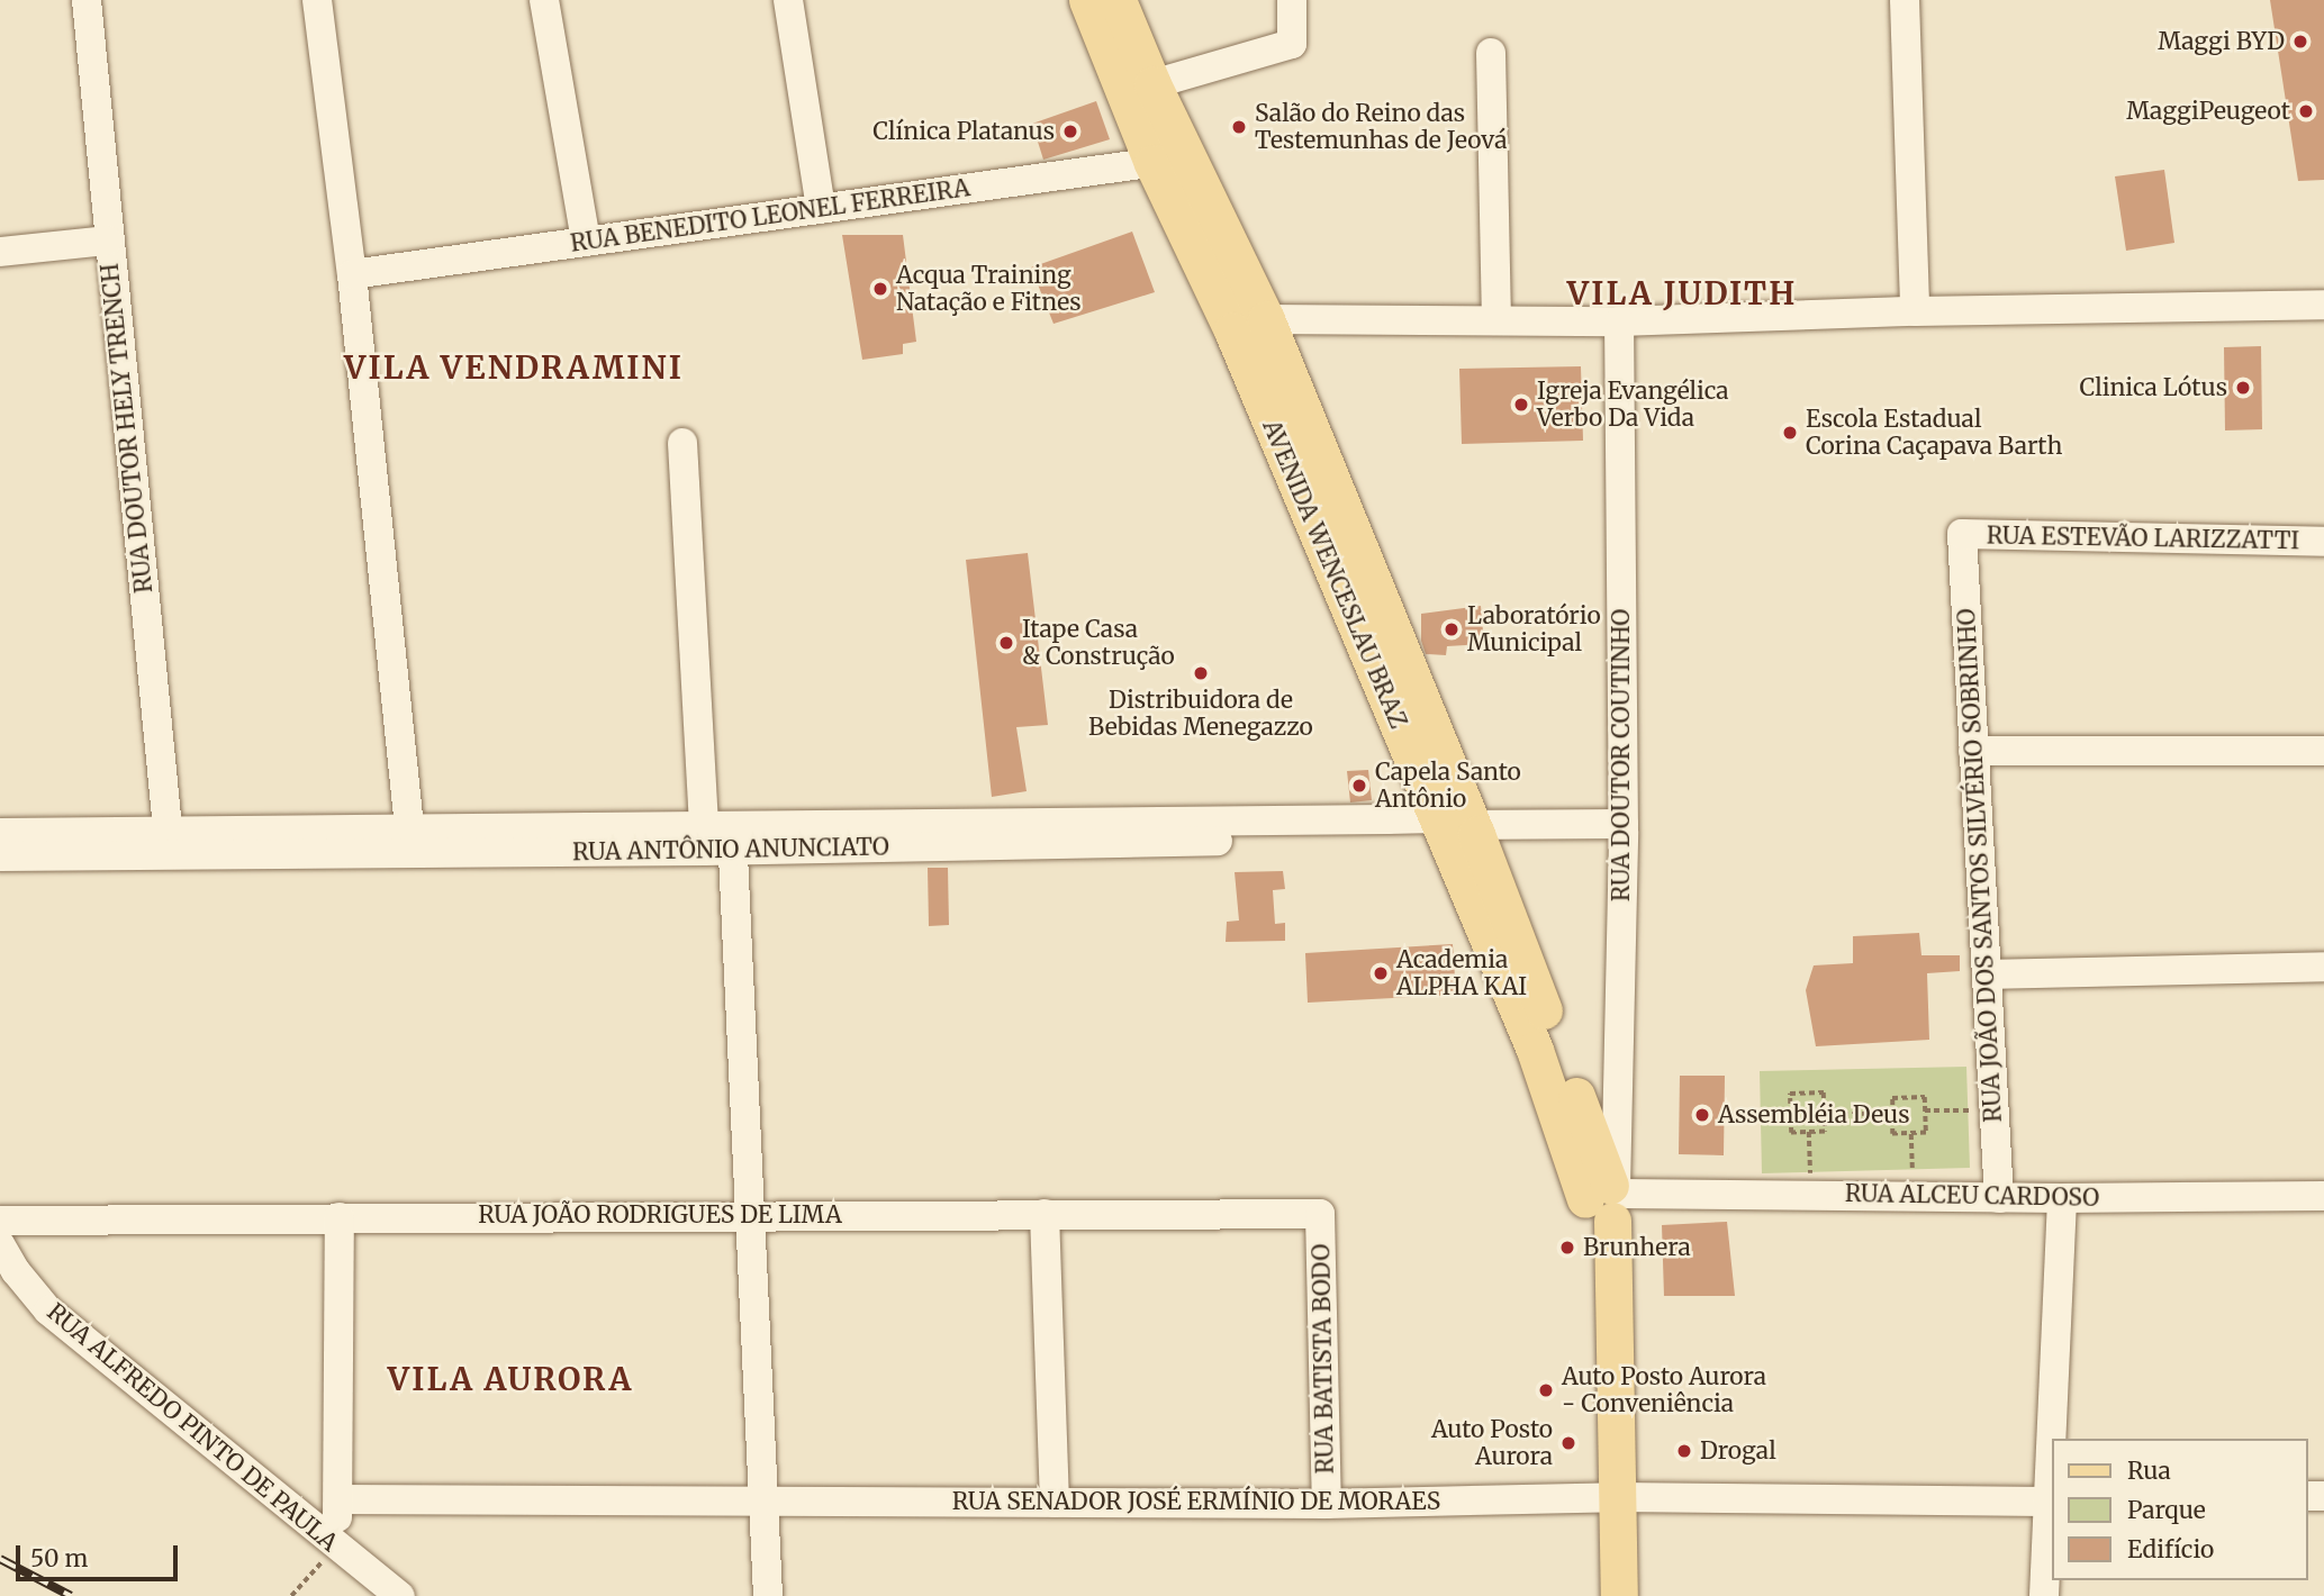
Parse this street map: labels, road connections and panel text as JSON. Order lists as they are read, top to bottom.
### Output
{
  "streets": {
    "main road": ["AVENIDA WENCESLAU BRAZ", "RUA DOUTOR COUTINHO"],
    "street": [
      "RUA BENEDITO LEONEL FERREIRA",
      "RUA DOUTOR HELY TRENCH",
      "RUA ESTEVÃO LARIZZATTI",
      "RUA ANTÔNIO ANUNCIATO",
      "RUA JOÃO DOS SANTOS SILVÉRIO SOBRINHO",
      "RUA ALCEU CARDOSO",
      "RUA JOÃO RODRIGUES DE LIMA",
      "RUA BATISTA BODO",
      "RUA ALFREDO PINTO DE PAULA",
      "RUA SENADOR JOSÉ ERMÍNIO DE MORAES"
    ]
  },
  "crossings": [
    ["RUA BENEDITO LEONEL FERREIRA", "AVENIDA WENCESLAU BRAZ"],
    ["RUA DOUTOR HELY TRENCH", "RUA ANTÔNIO ANUNCIATO"],
    ["RUA ESTEVÃO LARIZZATTI", "RUA JOÃO DOS SANTOS SILVÉRIO SOBRINHO"],
    ["AVENIDA WENCESLAU BRAZ", "RUA DOUTOR COUTINHO"],
    ["AVENIDA WENCESLAU BRAZ", "RUA ANTÔNIO ANUNCIATO"],
    ["AVENIDA WENCESLAU BRAZ", "RUA ALCEU CARDOSO"],
    ["RUA DOUTOR COUTINHO", "RUA ANTÔNIO ANUNCIATO"],
    ["RUA DOUTOR COUTINHO", "RUA ALCEU CARDOSO"],
    ["RUA DOUTOR COUTINHO", "RUA SENADOR JOSÉ ERMÍNIO DE MORAES"],
    ["RUA JOÃO DOS SANTOS SILVÉRIO SOBRINHO", "RUA ALCEU CARDOSO"],
    ["RUA JOÃO RODRIGUES DE LIMA", "RUA BATISTA BODO"],
    ["RUA BATISTA BODO", "RUA SENADOR JOSÉ ERMÍNIO DE MORAES"]
  ],
  "districts": ["VILA JUDITH", "VILA VENDRAMINI", "VILA AURORA"],
  "places": [
    "Maggi BYD",
    "MaggiPeugeot",
    "Salão do Reino das Testemunhas de Jeová",
    "Clínica Platanus",
    "Acqua Training Natação e Fitnes",
    "Clinica Lótus",
    "Igreja Evangélica Verbo Da Vida",
    "Escola Estadual Corina Caçapava Barth",
    "Laboratório Municipal",
    "Itape Casa & Construção",
    "Distribuidora de Bebidas Menegazzo",
    "Capela Santo Antônio",
    "Academia ALPHA KAI",
    "Assembléia Deus",
    "Brunhera",
    "Auto Posto Aurora - Conveniência",
    "Auto Posto Aurora",
    "Drogal"
  ],
  "legend": ["Rua", "Parque", "Edifício"],
  "scale_bar": "50 m"
}
